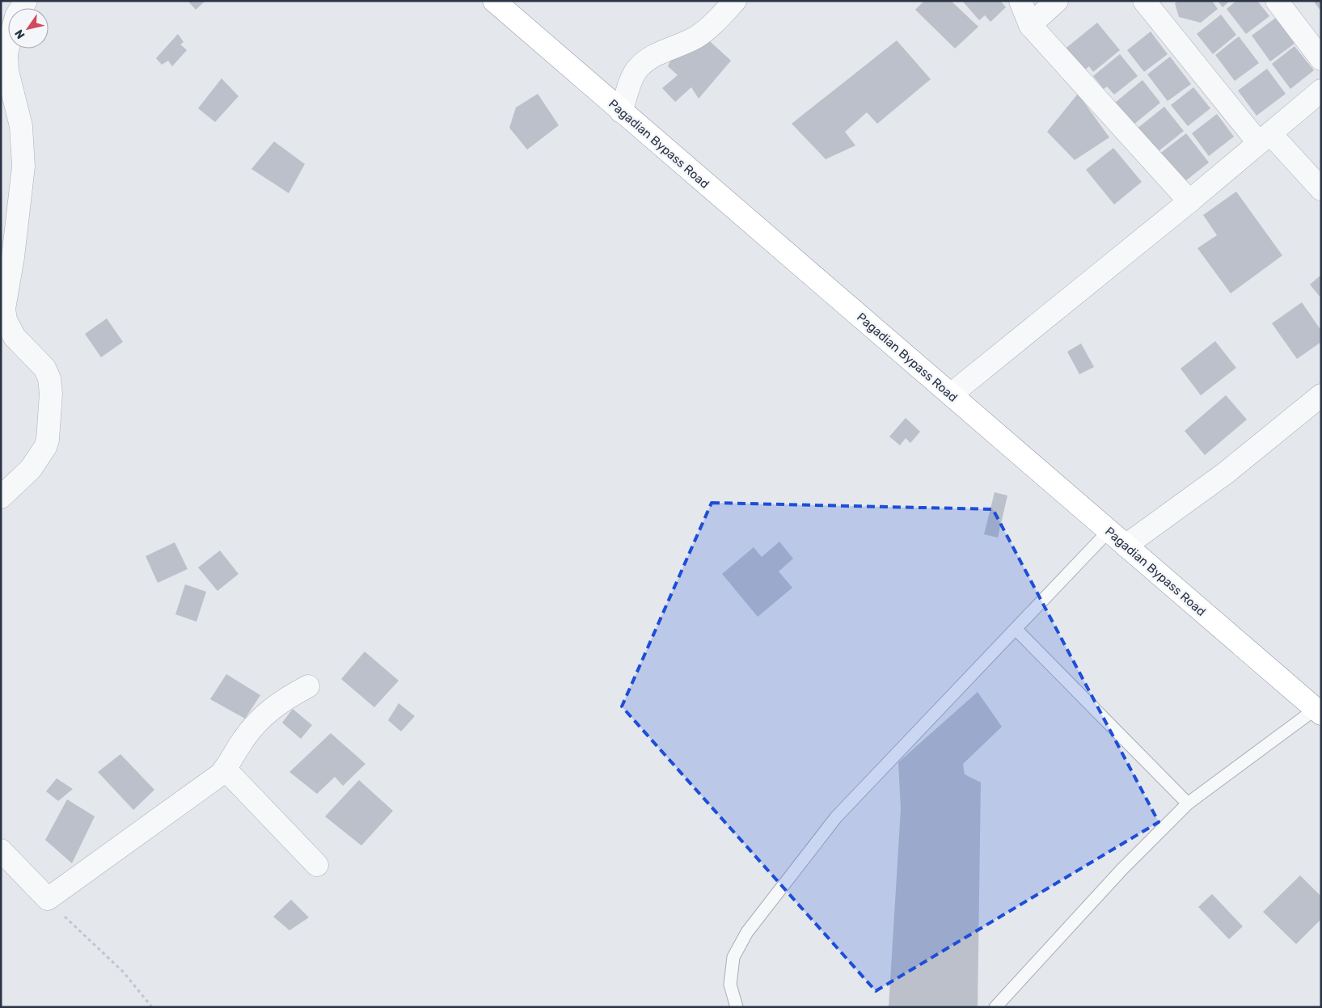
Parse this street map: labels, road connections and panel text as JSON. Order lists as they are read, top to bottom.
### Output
{
  "streets": {
    "highway": ["Pagadian Bypass Road"]
  },
  "north": "bottom left"
}
